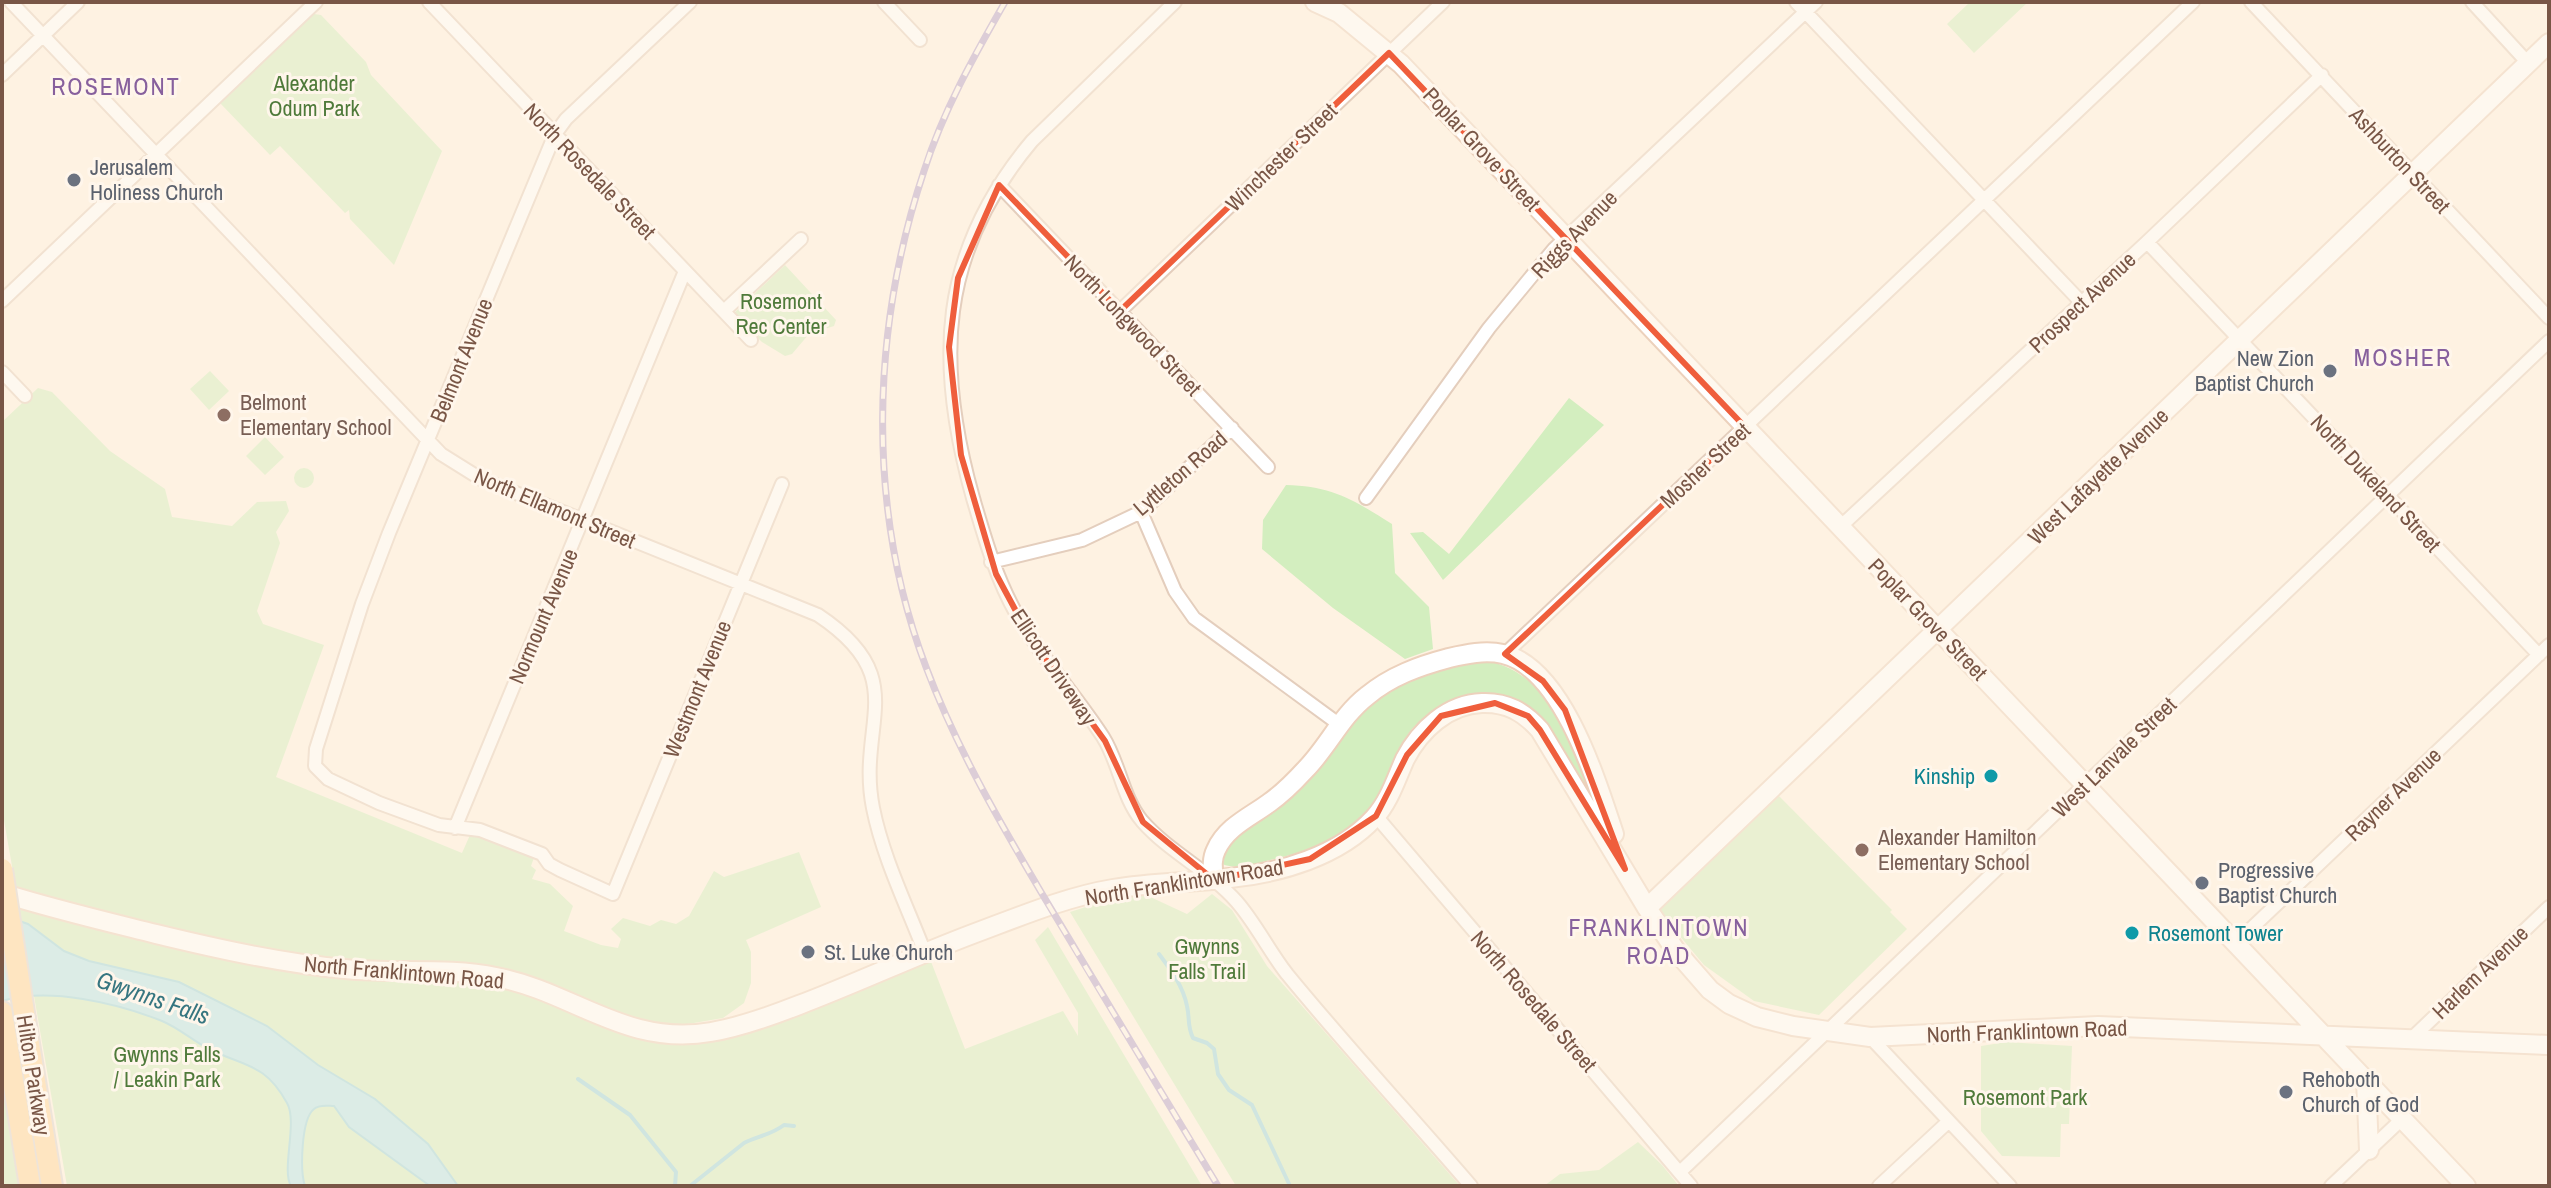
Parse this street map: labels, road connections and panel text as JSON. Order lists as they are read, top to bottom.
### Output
{
  "streets": {
    "main road": ["Hilton Parkway"],
    "street": [
      "Poplar Grove Street",
      "Winchester Street",
      "Ashburton Street",
      "North Rosedale Street",
      "Riggs Avenue",
      "Prospect Avenue",
      "North Longwood Street",
      "Belmont Avenue",
      "Mosher Street",
      "Lyttleton Road",
      "West Lafayette Avenue",
      "North Dukeland Street",
      "North Ellamont Street",
      "Normount Avenue",
      "Ellicott Driveway",
      "Westmont Avenue",
      "West Lanvale Street",
      "Rayner Avenue",
      "North Franklintown Road",
      "Harlem Avenue"
    ]
  },
  "crossings": [
    ["Poplar Grove Street", "Winchester Street"],
    ["Poplar Grove Street", "Riggs Avenue"],
    ["Poplar Grove Street", "Prospect Avenue"],
    ["Poplar Grove Street", "Mosher Street"],
    ["Poplar Grove Street", "West Lafayette Avenue"],
    ["Poplar Grove Street", "West Lanvale Street"],
    ["Poplar Grove Street", "Rayner Avenue"],
    ["Poplar Grove Street", "North Franklintown Road"],
    ["Winchester Street", "North Longwood Street"],
    ["Ashburton Street", "Prospect Avenue"],
    ["Ashburton Street", "West Lafayette Avenue"],
    ["North Rosedale Street", "Belmont Avenue"],
    ["North Rosedale Street", "Normount Avenue"],
    ["North Rosedale Street", "West Lanvale Street"],
    ["North Rosedale Street", "North Franklintown Road"],
    ["Prospect Avenue", "North Dukeland Street"],
    ["North Longwood Street", "Lyttleton Road"],
    ["North Longwood Street", "Ellicott Driveway"],
    ["Belmont Avenue", "North Ellamont Street"],
    ["Belmont Avenue", "Normount Avenue"],
    ["Belmont Avenue", "Westmont Avenue"],
    ["Mosher Street", "North Franklintown Road"],
    ["Lyttleton Road", "Ellicott Driveway"],
    ["West Lafayette Avenue", "North Dukeland Street"],
    ["West Lafayette Avenue", "North Franklintown Road"],
    ["North Dukeland Street", "West Lanvale Street"],
    ["North Dukeland Street", "Rayner Avenue"],
    ["North Ellamont Street", "Normount Avenue"],
    ["North Ellamont Street", "Westmont Avenue"],
    ["North Ellamont Street", "North Franklintown Road"],
    ["Normount Avenue", "Westmont Avenue"],
    ["Ellicott Driveway", "North Franklintown Road"],
    ["West Lanvale Street", "North Franklintown Road"],
    ["North Franklintown Road", "Harlem Avenue"]
  ],
  "districts": ["ROSEMONT", "MOSHER", "FRANKLINTOWN ROAD"],
  "water": ["Gwynns Falls"],
  "parks": [
    "Alexander Odum Park",
    "Rosemont Rec Center",
    "Gwynns Falls Trail",
    "Gwynns Falls / Leakin Park",
    "Rosemont Park"
  ],
  "places": [
    "Jerusalem Holiness Church",
    "New Zion Baptist Church",
    "Belmont Elementary School",
    "Kinship",
    "Alexander Hamilton Elementary School",
    "Progressive Baptist Church",
    "Rosemont Tower",
    "St. Luke Church",
    "Rehoboth Church of God"
  ]
}
